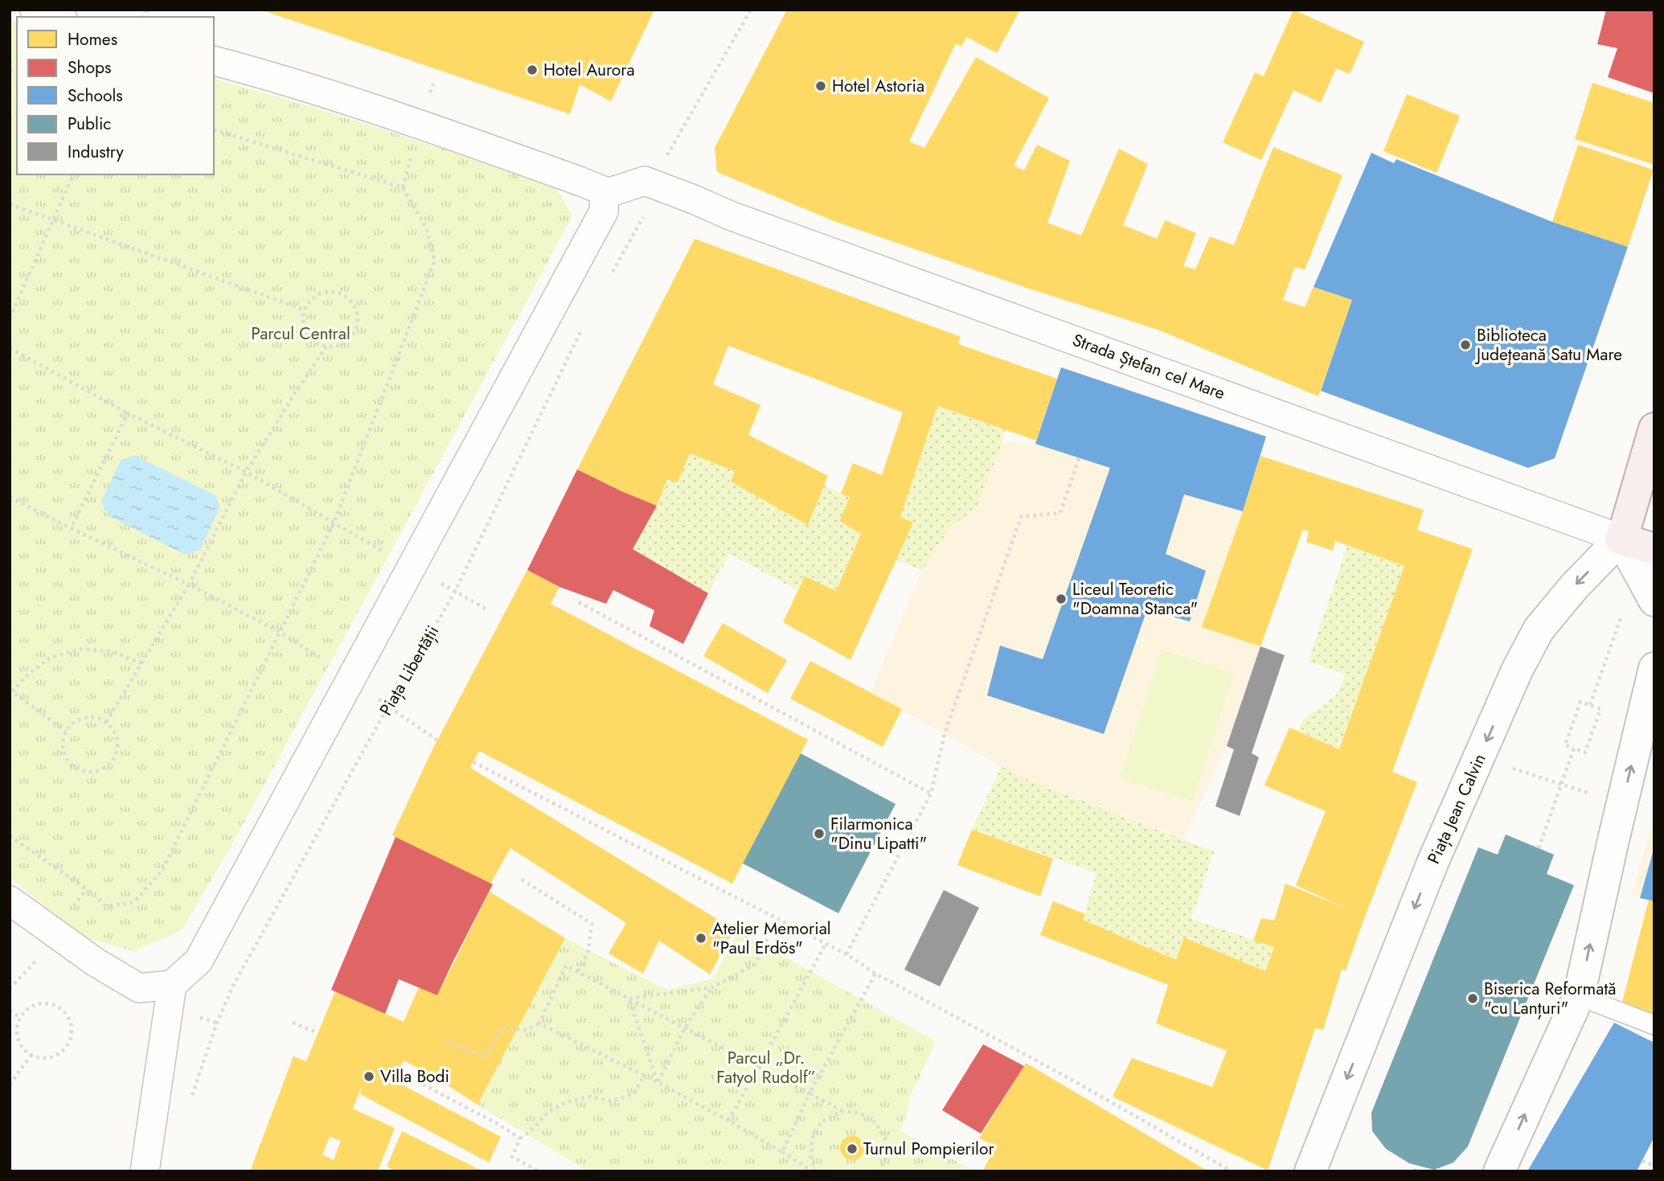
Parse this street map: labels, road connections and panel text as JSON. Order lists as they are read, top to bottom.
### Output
{
  "streets": {
    "main road": ["Strada Ștefan cel Mare"],
    "street": ["Piața Jean Calvin"],
    "path": ["Piața Libertății"]
  },
  "crossings": [
    ["Strada Ștefan cel Mare", "Piața Jean Calvin"]
  ],
  "parks": ["Parcul Central", "Parcul „Dr. Fatyol Rudolf”"],
  "places": [
    "Hotel Aurora",
    "Hotel Astoria",
    "Biblioteca Judeţeană Satu Mare",
    "Liceul Teoretic \"Doamna Stanca\"",
    "Filarmonica \"Dinu Lipatti\"",
    "Atelier Memorial \"Paul Erdös\"",
    "Biserica Reformată \"cu Lanțuri\"",
    "Villa Bodi",
    "Turnul Pompierilor"
  ],
  "legend": [
    "Homes",
    "Shops",
    "Schools",
    "Public",
    "Industry"
  ]
}
